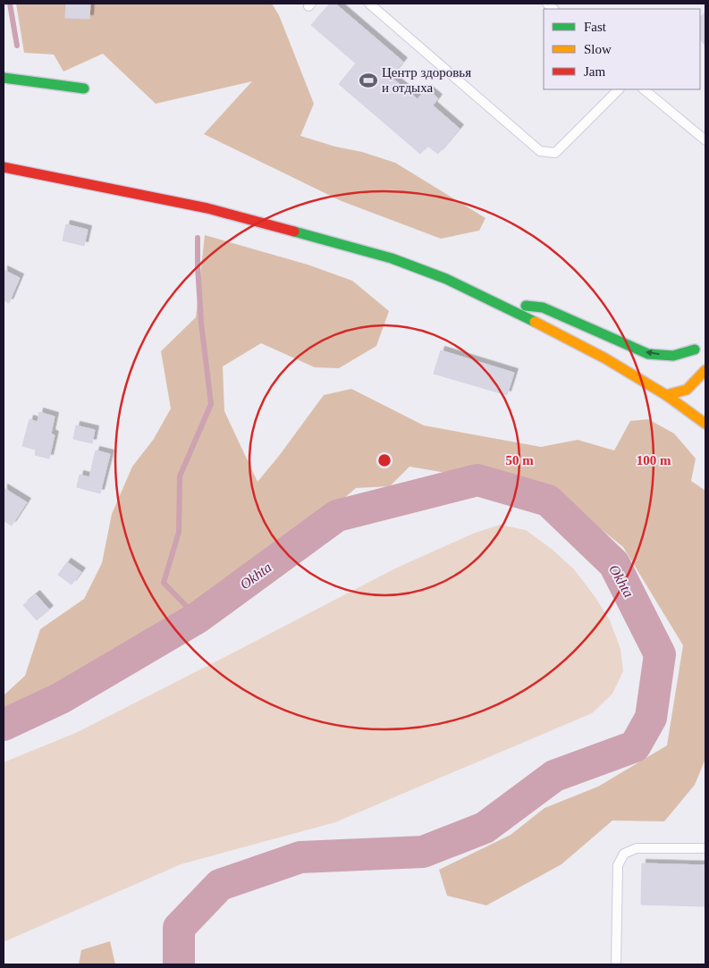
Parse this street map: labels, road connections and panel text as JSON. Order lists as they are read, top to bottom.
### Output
{
  "water": ["Okhta"],
  "places": {
    "sports": ["Центр здоровья и отдыха"]
  },
  "legend": ["Fast", "Slow", "Jam"],
  "rings": ["50 m", "100 m"]
}
